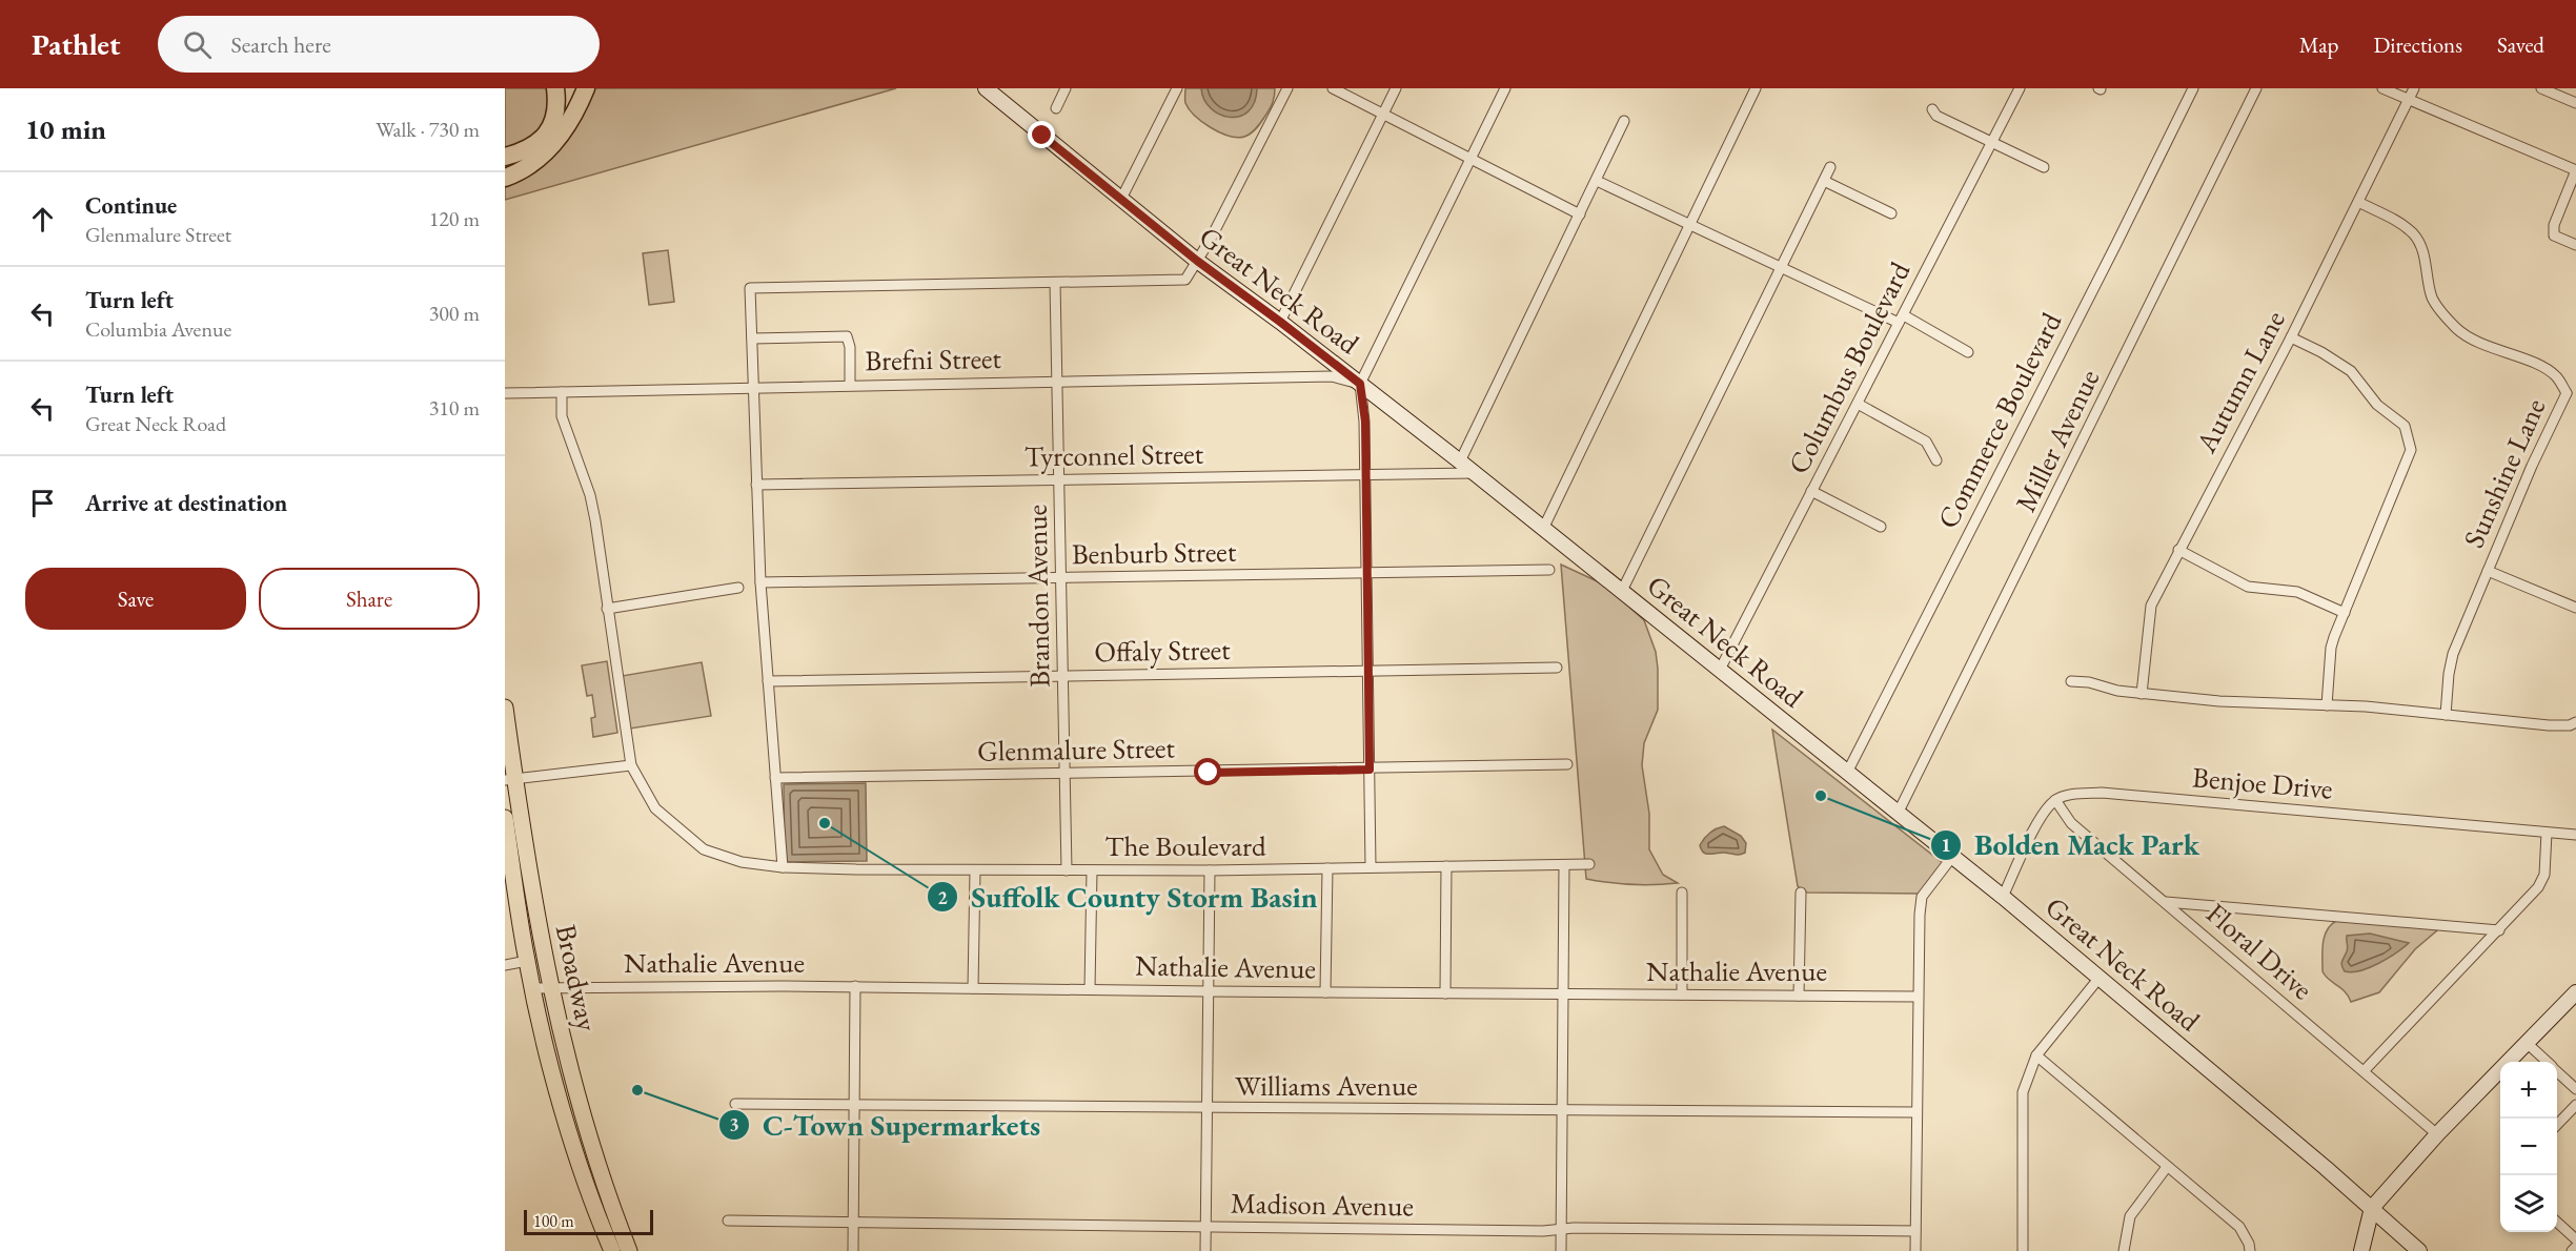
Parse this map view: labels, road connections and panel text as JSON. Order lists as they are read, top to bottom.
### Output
{
  "streets": {
    "main road": ["Great Neck Road", "Broadway"],
    "street": [
      "Brefni Street",
      "Columbus Boulevard",
      "Autumn Lane",
      "Commerce Boulevard",
      "Miller Avenue",
      "Tyrconnel Street",
      "Sunshine Lane",
      "Benburb Street",
      "Brandon Avenue",
      "Offaly Street",
      "Glenmalure Street",
      "Benjoe Drive",
      "The Boulevard",
      "Floral Drive",
      "Nathalie Avenue",
      "Williams Avenue",
      "Madison Avenue"
    ]
  },
  "crossings": [
    ["Great Neck Road", "Brefni Street"],
    ["Great Neck Road", "Columbus Boulevard"],
    ["Great Neck Road", "Commerce Boulevard"],
    ["Great Neck Road", "Miller Avenue"],
    ["Great Neck Road", "Tyrconnel Street"],
    ["Brefni Street", "Brandon Avenue"],
    ["Autumn Lane", "Sunshine Lane"],
    ["Tyrconnel Street", "Brandon Avenue"],
    ["Benburb Street", "Brandon Avenue"],
    ["Brandon Avenue", "Offaly Street"],
    ["Brandon Avenue", "Glenmalure Street"],
    ["Brandon Avenue", "The Boulevard"],
    ["Benjoe Drive", "Floral Drive"],
    ["Nathalie Avenue", "Broadway"]
  ],
  "places": ["Bolden Mack Park", "Suffolk County Storm Basin", "C‑Town Supermarkets"],
  "scale_bar": "100 m",
  "page": {
    "header": "Pathlet",
    "search": "Search here",
    "nav": ["Map", "Directions", "Saved"],
    "heading": ["10 min", "Walk · 730 m"],
    "list": [
      ["Continue", "Glenmalure Street", "120 m"],
      ["Turn left", "Columbia Avenue", "300 m"],
      ["Turn left", "Great Neck Road", "310 m"],
      "Arrive at destination"
    ],
    "buttons": ["Save", "Share"],
    "map_buttons": ["+", "−"],
    "scale": "100 m"
  }
}
